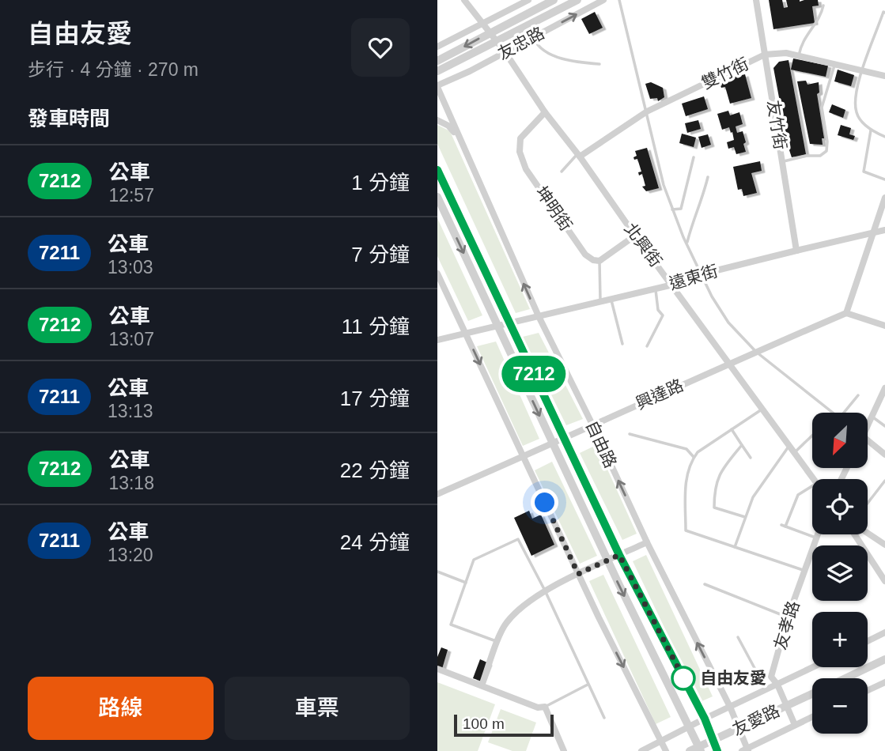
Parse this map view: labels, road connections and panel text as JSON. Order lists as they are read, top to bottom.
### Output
{
  "streets": {
    "street": [
      "友忠路",
      "雙竹街",
      "友竹街",
      "坤明街",
      "北興街",
      "遠東街",
      "興達路",
      "自由路",
      "友孝路",
      "友愛路"
    ]
  },
  "crossings": [
    ["友忠路", "北興街"],
    ["友忠路", "自由路"],
    ["雙竹街", "友竹街"],
    ["雙竹街", "北興街"],
    ["友竹街", "遠東街"],
    ["坤明街", "北興街"],
    ["北興街", "遠東街"],
    ["北興街", "興達路"],
    ["遠東街", "自由路"],
    ["興達路", "自由路"],
    ["自由路", "友愛路"],
    ["友孝路", "友愛路"]
  ],
  "places": ["自由友愛"],
  "lines": ["bus line 7212"],
  "scale_bar": "100 m",
  "north": "bottom left",
  "page": {
    "heading": [
      ["自由友愛", "步行 · 4 分鐘 · 270 m"],
      "發車時間"
    ],
    "on_map": "7212",
    "list": [
      {
        "mark": "7212",
        "name": "公車",
        "note": "12:57",
        "value": "1 分鐘"
      },
      {
        "mark": "7211",
        "name": "公車",
        "note": "13:03",
        "value": "7 分鐘"
      },
      {
        "mark": "7212",
        "name": "公車",
        "note": "13:07",
        "value": "11 分鐘"
      },
      {
        "mark": "7211",
        "name": "公車",
        "note": "13:13",
        "value": "17 分鐘"
      },
      {
        "mark": "7212",
        "name": "公車",
        "note": "13:18",
        "value": "22 分鐘"
      },
      {
        "mark": "7211",
        "name": "公車",
        "note": "13:20",
        "value": "24 分鐘"
      }
    ],
    "map_buttons": ["+", "−"],
    "buttons": ["路線", "車票"],
    "scale": "100 m"
  }
}
